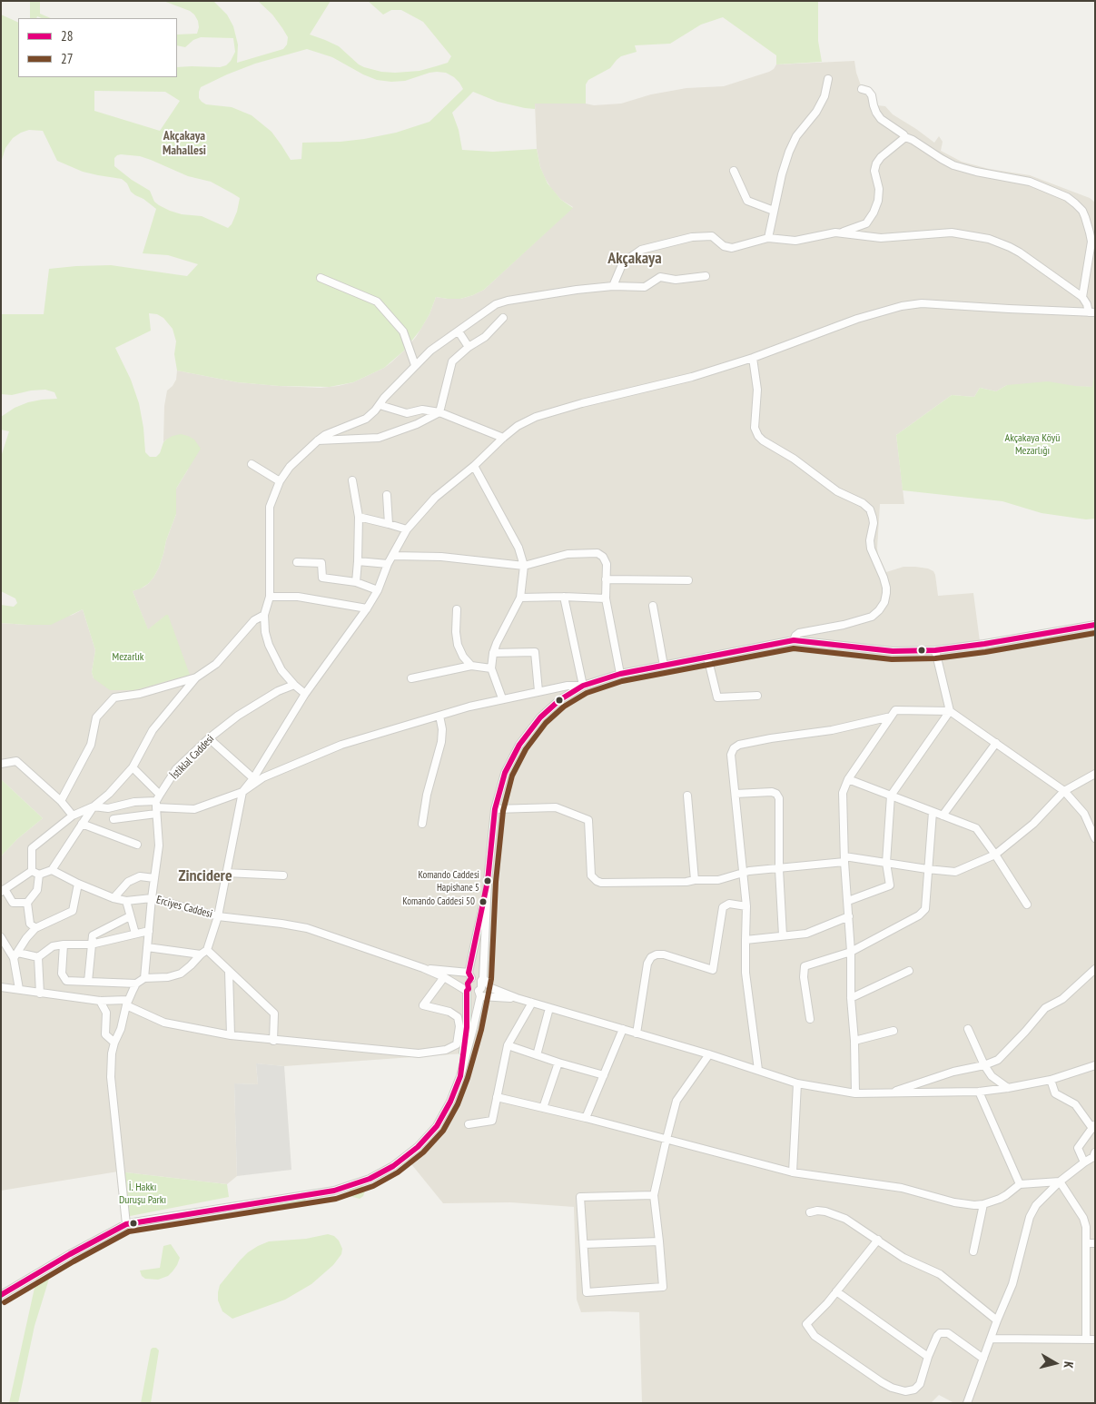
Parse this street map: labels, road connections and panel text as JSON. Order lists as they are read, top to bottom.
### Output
{
  "streets": {
    "street": ["İstiklal Caddesi", "Erciyes Caddesi"]
  },
  "districts": ["Akçakaya Mahallesi", "Akçakaya", "Zincidere"],
  "parks": ["Akçakaya Köyü Mezarlığı", "Mezarlık", "İ. Hakkı Duruşu Parkı"],
  "places": ["Komando Caddesi Hapishane 5", "Komando Caddesi 50"],
  "lines": ["transit line 28", "transit line 27"],
  "legend": ["28", "27"],
  "north": "right"
}
